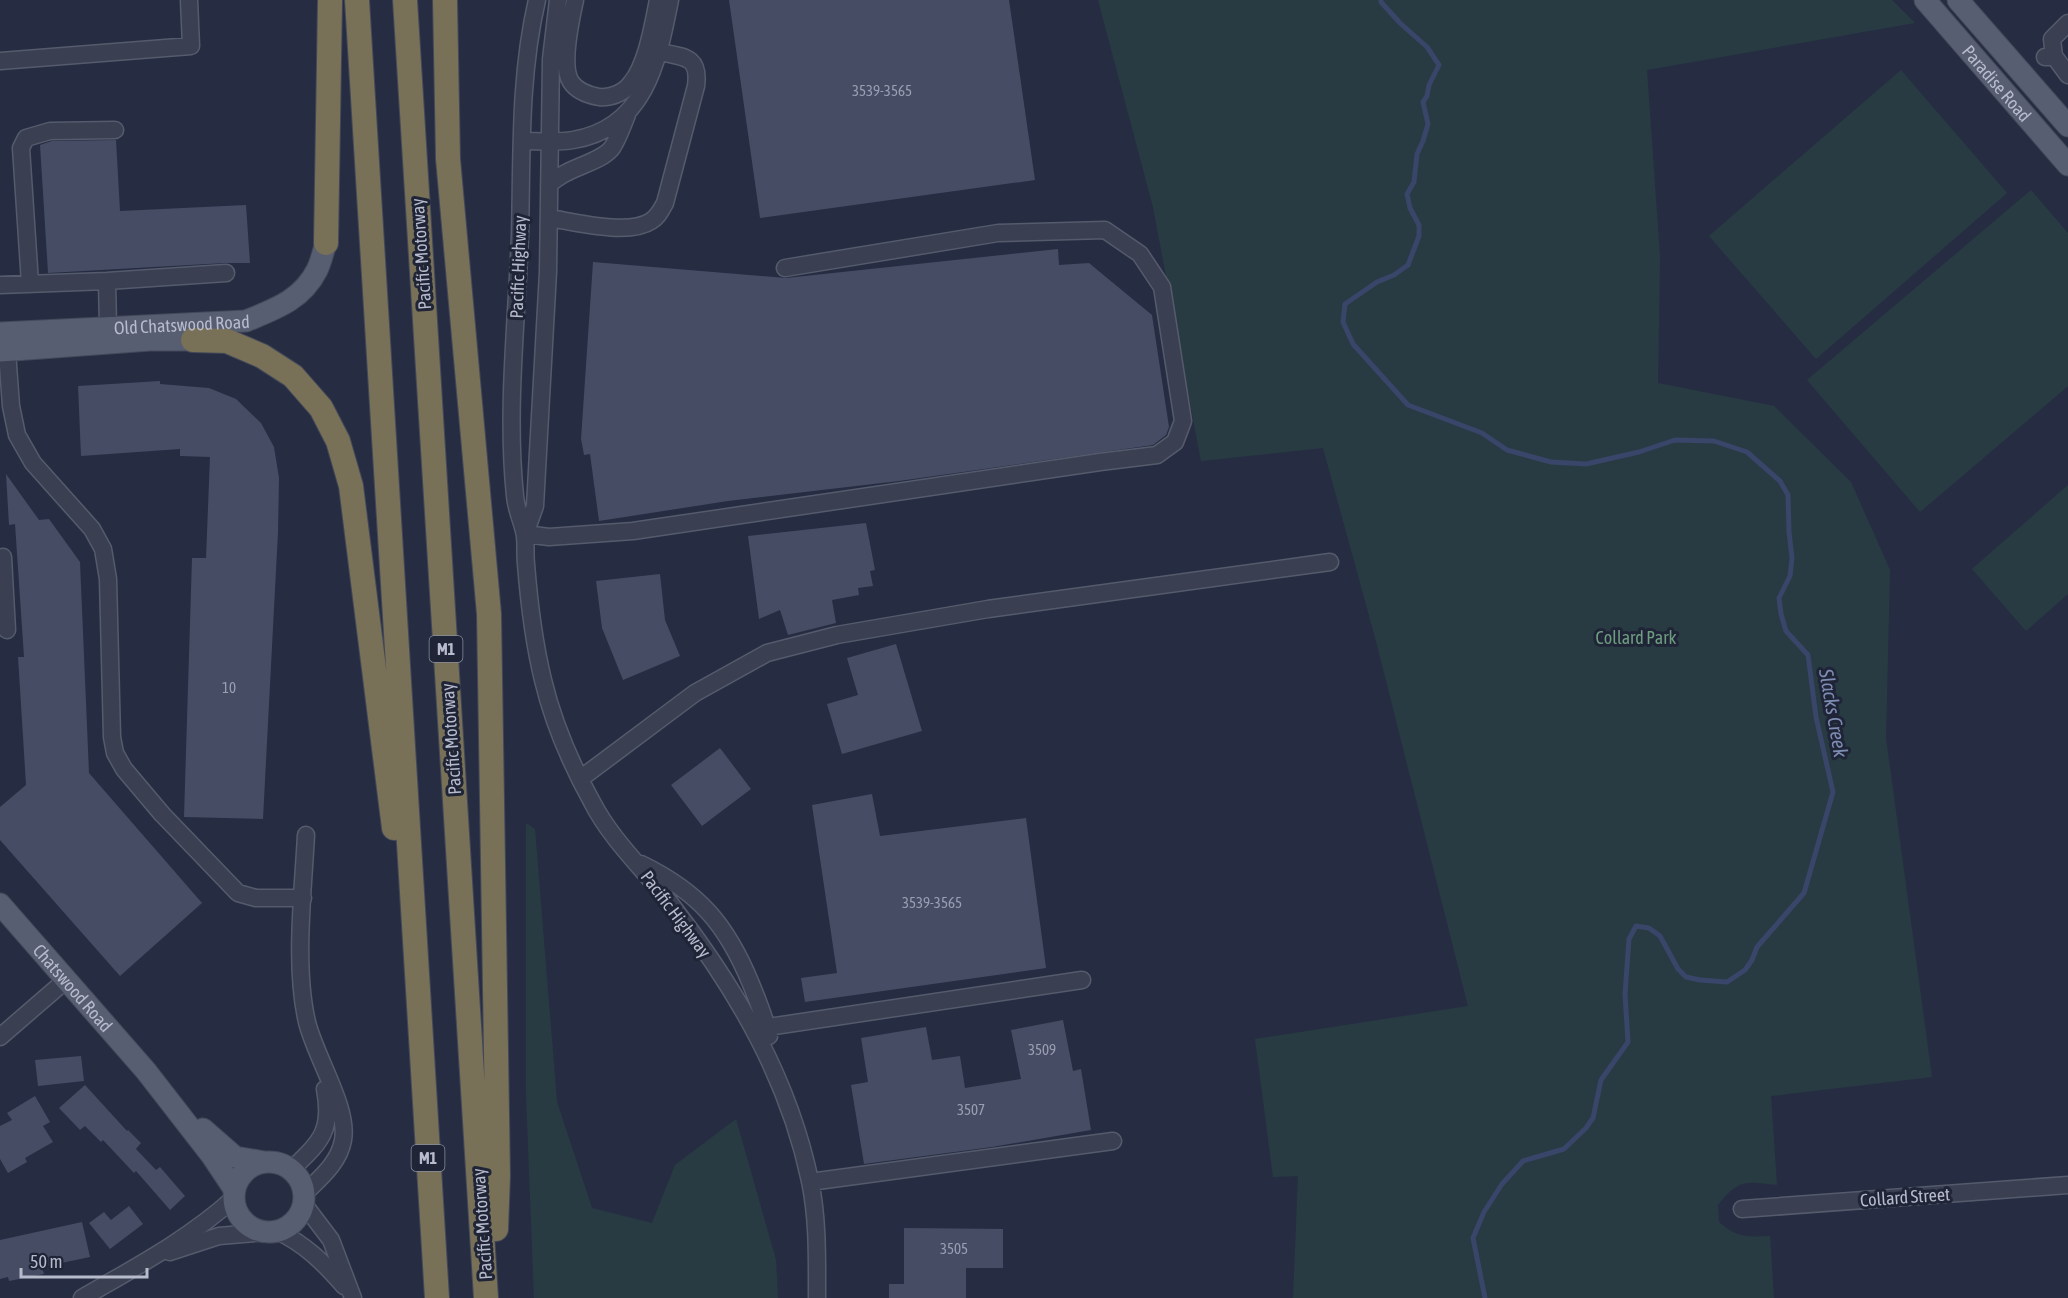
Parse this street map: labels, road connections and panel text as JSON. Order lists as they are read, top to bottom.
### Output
{
  "streets": {
    "highway": ["Pacific Motorway", "M1"],
    "main road": ["Paradise Road", "Old Chatswood Road", "Chatswood Road"],
    "street": ["Pacific Highway", "Collard Street"]
  },
  "water": ["Slacks Creek"],
  "parks": ["Collard Park"],
  "house_numbers": [
    "3539-3565",
    "10",
    "3539-3565",
    "3509",
    "3507",
    "3505"
  ],
  "scale_bar": "50 m"
}
